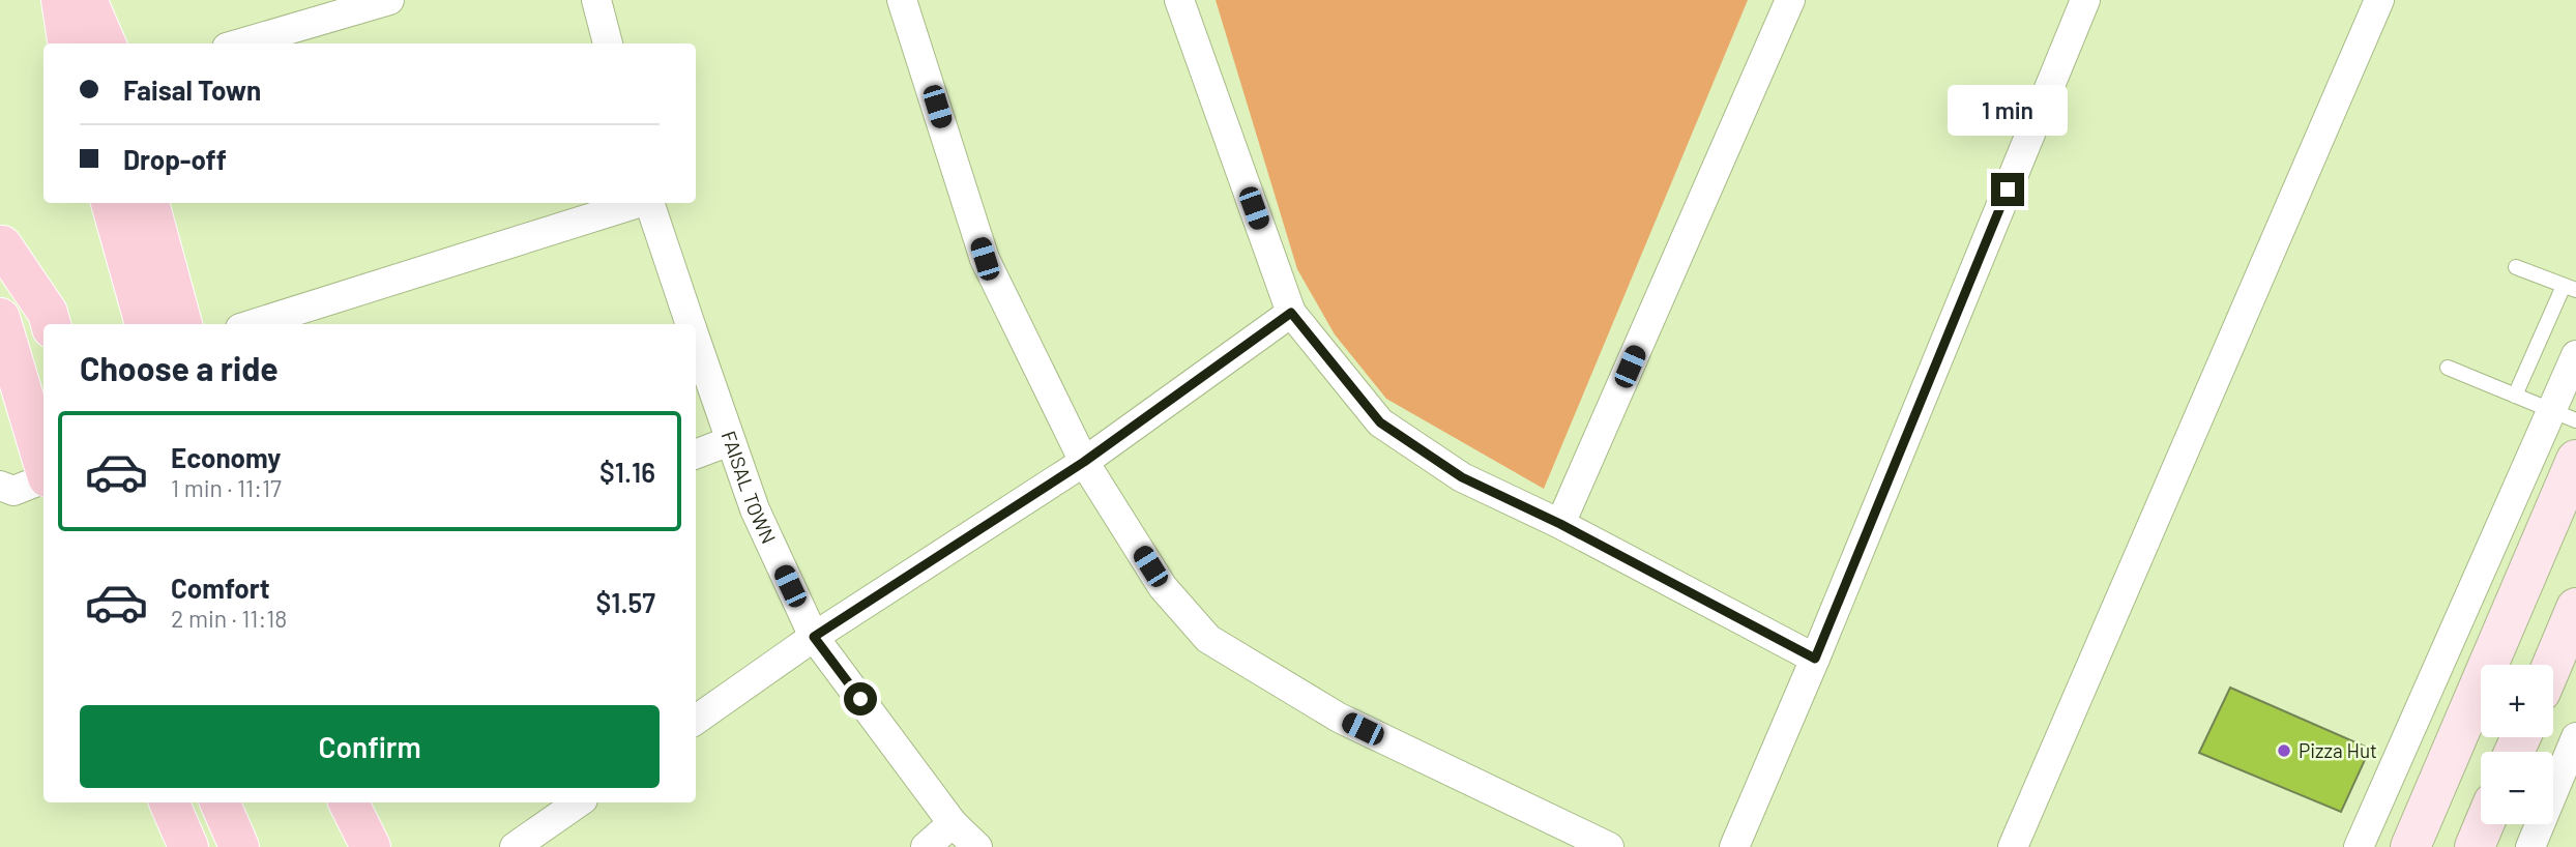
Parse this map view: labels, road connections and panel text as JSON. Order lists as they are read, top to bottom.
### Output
{
  "streets": {
    "street": ["FAISAL TOWN"]
  },
  "places": ["Pizza Hut"],
  "page": {
    "banner": ["Faisal Town", "Drop-off"],
    "bubble": "1 min",
    "heading": "Choose a ride",
    "list": [
      {
        "name": "Economy",
        "note": "1 min · 11:17",
        "value": "$1.16"
      },
      {
        "name": "Comfort",
        "note": "2 min · 11:18",
        "value": "$1.57"
      }
    ],
    "map_buttons": ["+", "−"],
    "buttons": "Confirm"
  }
}
